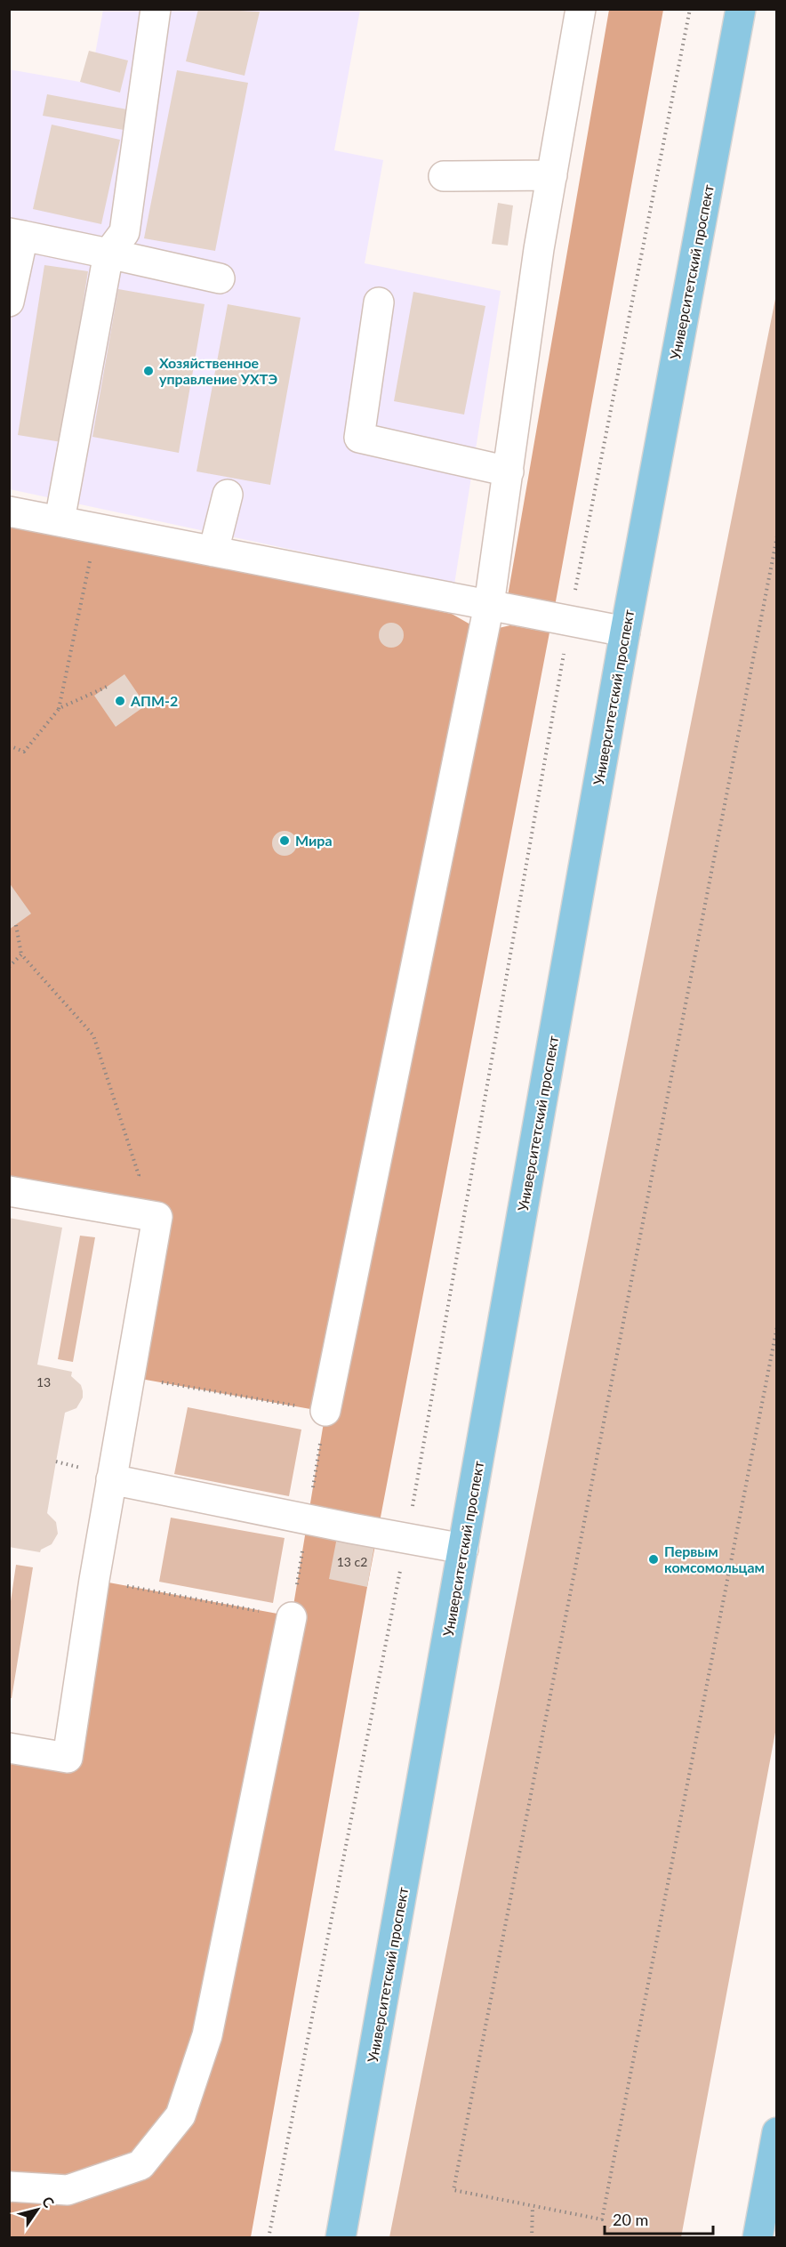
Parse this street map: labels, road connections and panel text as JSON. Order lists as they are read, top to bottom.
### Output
{
  "streets": {
    "main road": ["Университетский проспект"]
  },
  "places": [
    "Хозяйственное управление УХТЭ",
    "АПМ-2",
    "Мира",
    "Первым комсомольцам"
  ],
  "house_numbers": ["13", "13 с2"],
  "scale_bar": "20 m",
  "north": "top right"
}
